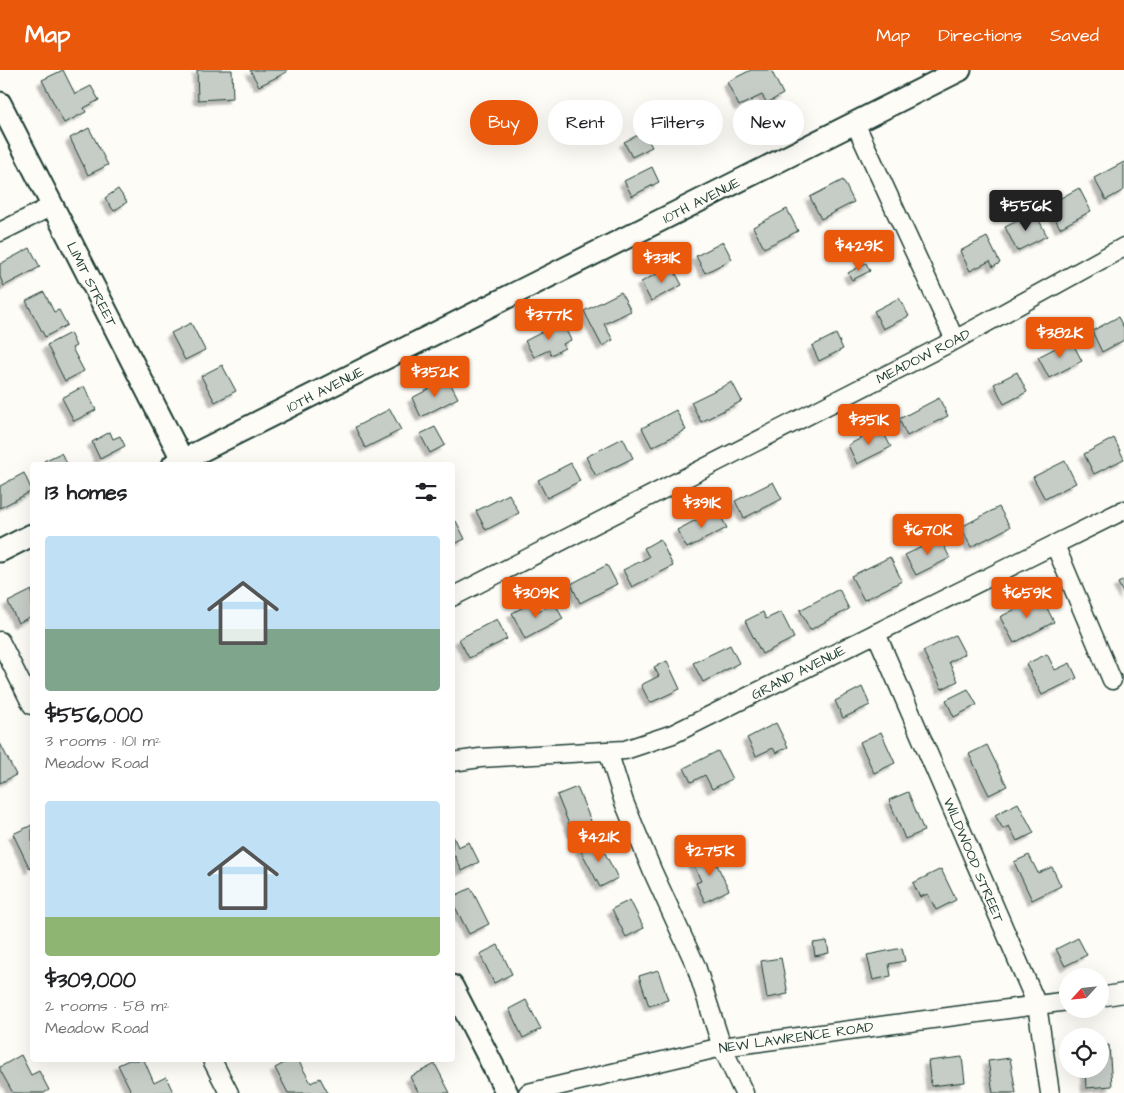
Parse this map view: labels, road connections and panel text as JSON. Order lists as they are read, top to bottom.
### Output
{
  "streets": {
    "street": [
      "10TH AVENUE",
      "LIMIT STREET",
      "MEADOW ROAD",
      "GRAND AVENUE",
      "WILDWOOD STREET",
      "NEW LAWRENCE ROAD"
    ]
  },
  "crossings": [
    ["GRAND AVENUE", "WILDWOOD STREET"],
    ["WILDWOOD STREET", "NEW LAWRENCE ROAD"]
  ],
  "north": "bottom left",
  "page": {
    "header": "Map",
    "nav": ["Map", "Directions", "Saved"],
    "chip": [
      "Buy",
      "Rent",
      "Filters",
      "New"
    ],
    "price": [
      "$556K",
      "$429K",
      "$331K",
      "$377K",
      "$382K",
      "$352K",
      "$351K",
      "$391K",
      "$670K",
      "$309K",
      "$659K",
      "$421K",
      "$275K"
    ],
    "heading": "13 homes",
    "list": [
      {
        "name": "$556,000",
        "note": "3 rooms · 101 m² · Meadow Road"
      },
      {
        "name": "$309,000",
        "note": "2 rooms · 58 m² · Meadow Road"
      }
    ]
  }
}
